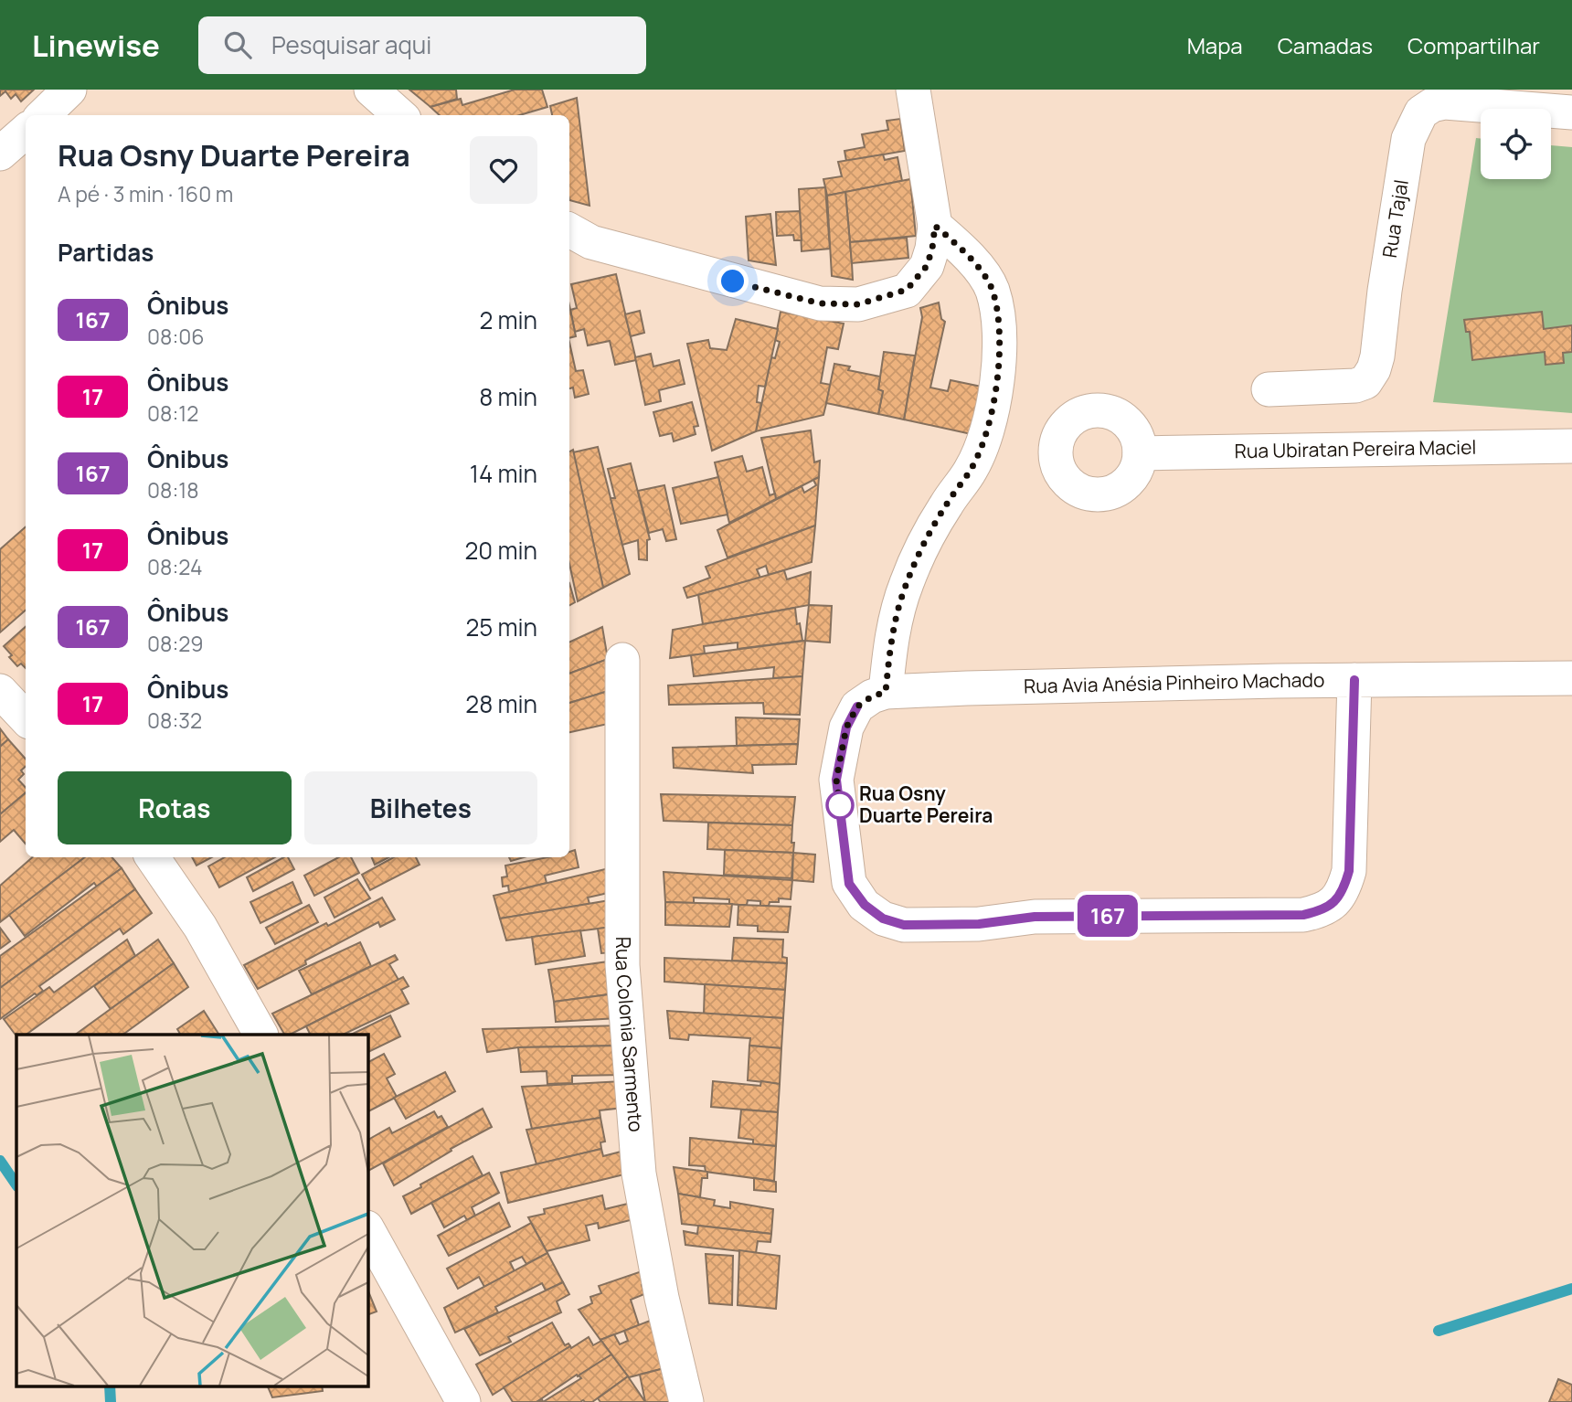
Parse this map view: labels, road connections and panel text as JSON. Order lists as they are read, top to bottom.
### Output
{
  "streets": {
    "street": [
      "Rua Tajal",
      "Rua Ubiratan Pereira Maciel",
      "Rua Avia Anésia Pinheiro Machado",
      "Rua Colonia Sarmento"
    ]
  },
  "places": ["Rua Osny Duarte Pereira"],
  "lines": ["bus line 167"],
  "page": {
    "header": "Linewise",
    "search": "Pesquisar aqui",
    "nav": ["Mapa", "Camadas", "Compartilhar"],
    "on_map": "167",
    "heading": [
      ["Rua Osny Duarte Pereira", "A pé · 3 min · 160 m"],
      "Partidas"
    ],
    "list": [
      {
        "mark": "167",
        "name": "Ônibus",
        "note": "08:06",
        "value": "2 min"
      },
      {
        "mark": "17",
        "name": "Ônibus",
        "note": "08:12",
        "value": "8 min"
      },
      {
        "mark": "167",
        "name": "Ônibus",
        "note": "08:18",
        "value": "14 min"
      },
      {
        "mark": "17",
        "name": "Ônibus",
        "note": "08:24",
        "value": "20 min"
      },
      {
        "mark": "167",
        "name": "Ônibus",
        "note": "08:29",
        "value": "25 min"
      },
      {
        "mark": "17",
        "name": "Ônibus",
        "note": "08:32",
        "value": "28 min"
      }
    ],
    "buttons": ["Rotas", "Bilhetes"]
  }
}
